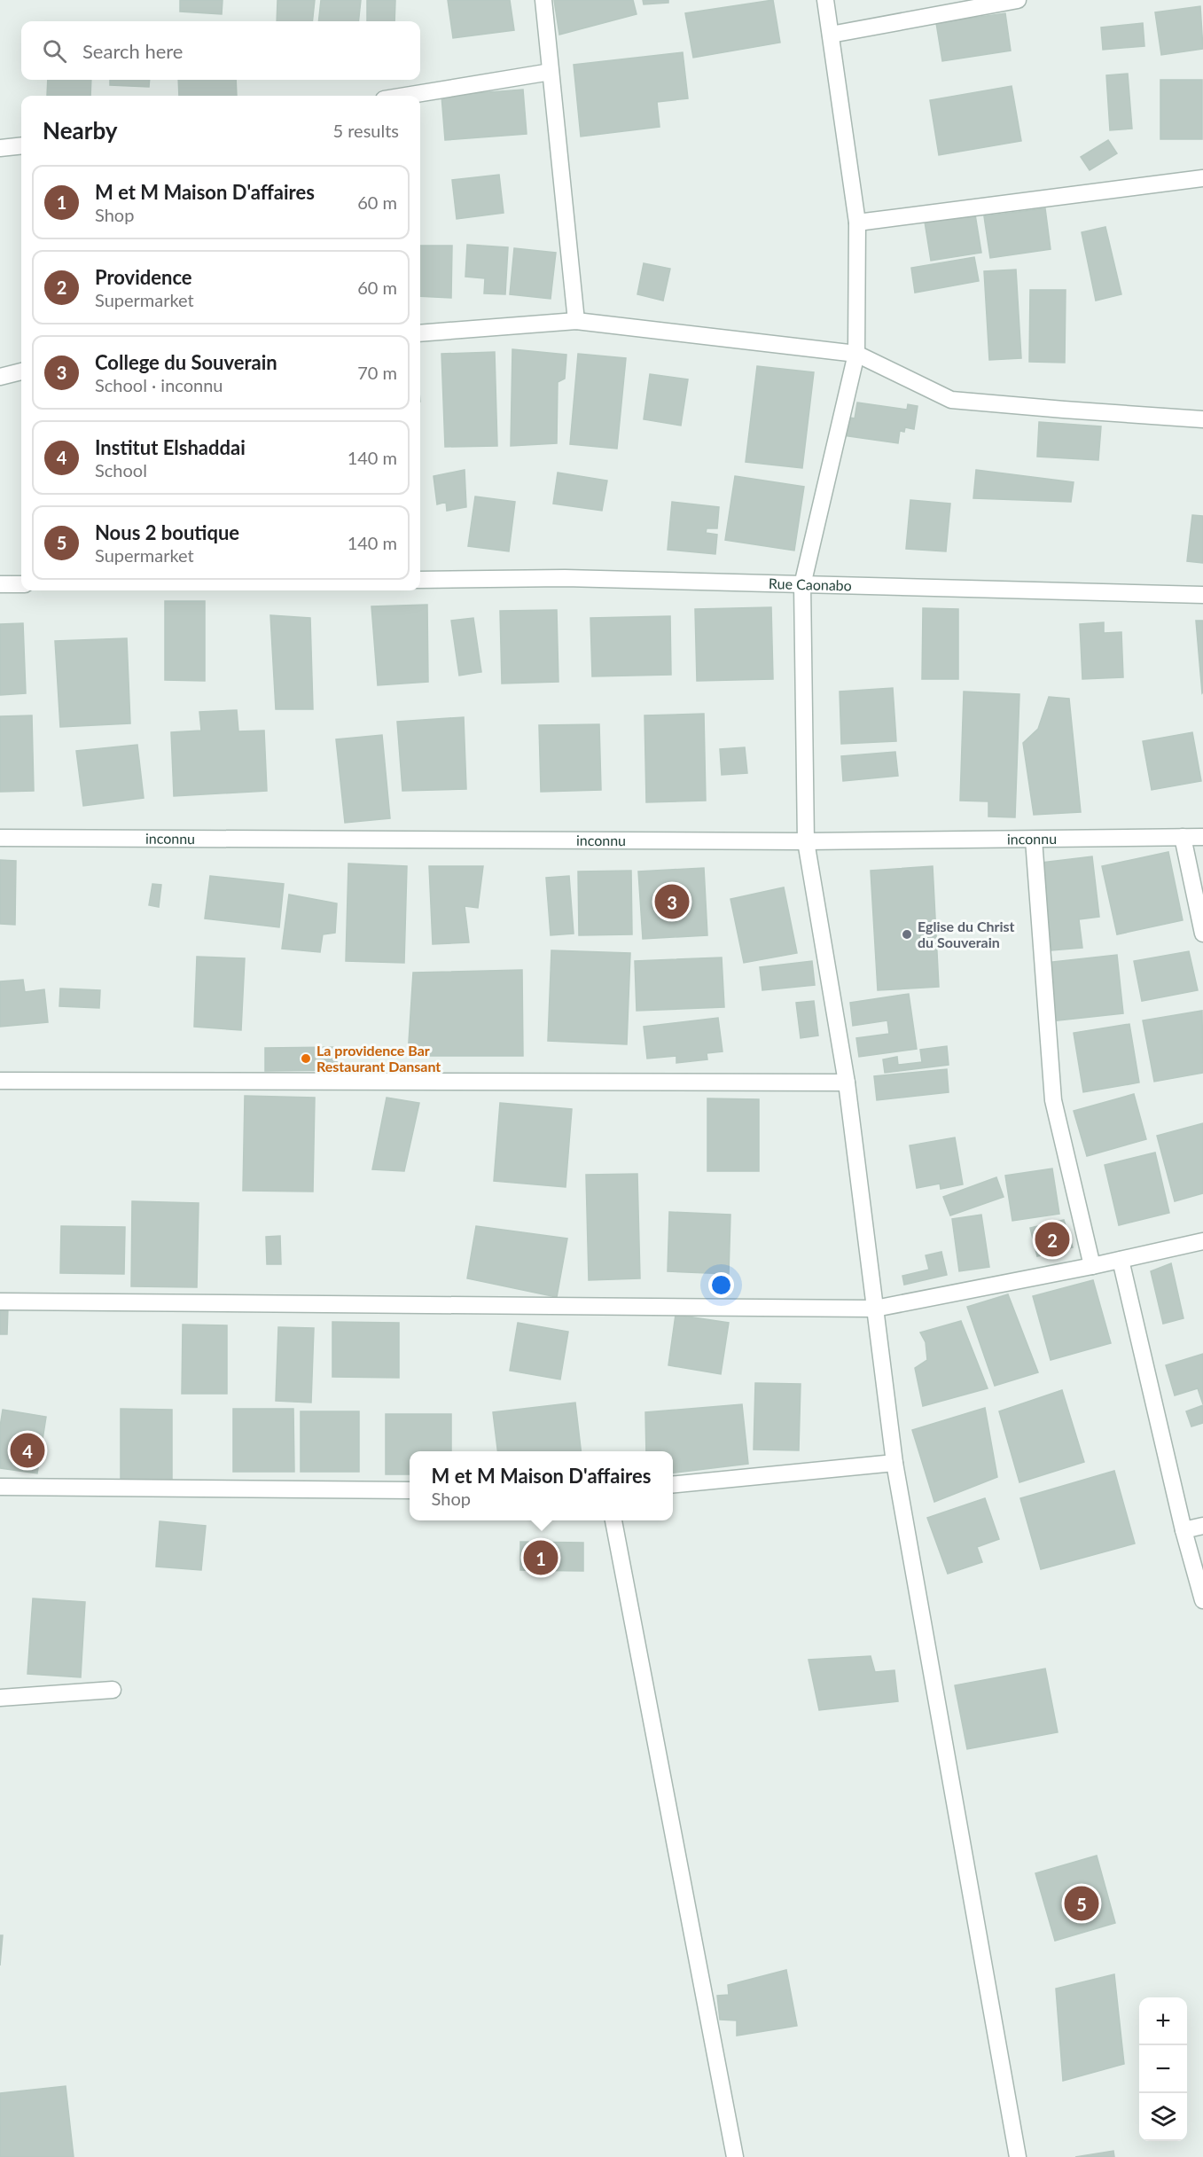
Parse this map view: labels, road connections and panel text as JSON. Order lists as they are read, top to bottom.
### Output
{
  "streets": {
    "street": ["Rue Caonabo", "inconnu"]
  },
  "places": ["Eglise du Christ du Souverain", "La providence Bar Restaurant Dansant"],
  "page": {
    "search": "Search here",
    "heading": ["Nearby", "5 results"],
    "list": [
      {
        "mark": "1",
        "name": "M et M Maison D'affaires",
        "note": "Shop",
        "value": "60 m"
      },
      {
        "mark": "2",
        "name": "Providence",
        "note": "Supermarket",
        "value": "60 m"
      },
      {
        "mark": "3",
        "name": "College du Souverain",
        "note": "School · inconnu",
        "value": "70 m"
      },
      {
        "mark": "4",
        "name": "Institut Elshaddai",
        "note": "School",
        "value": "140 m"
      },
      {
        "mark": "5",
        "name": "Nous 2 boutique",
        "note": "Supermarket",
        "value": "140 m"
      }
    ],
    "pins": [
      "3",
      "2",
      "4",
      "1",
      "5"
    ],
    "popup": ["M et M Maison D'affaires", "Shop"],
    "map_buttons": ["+", "−"]
  }
}
